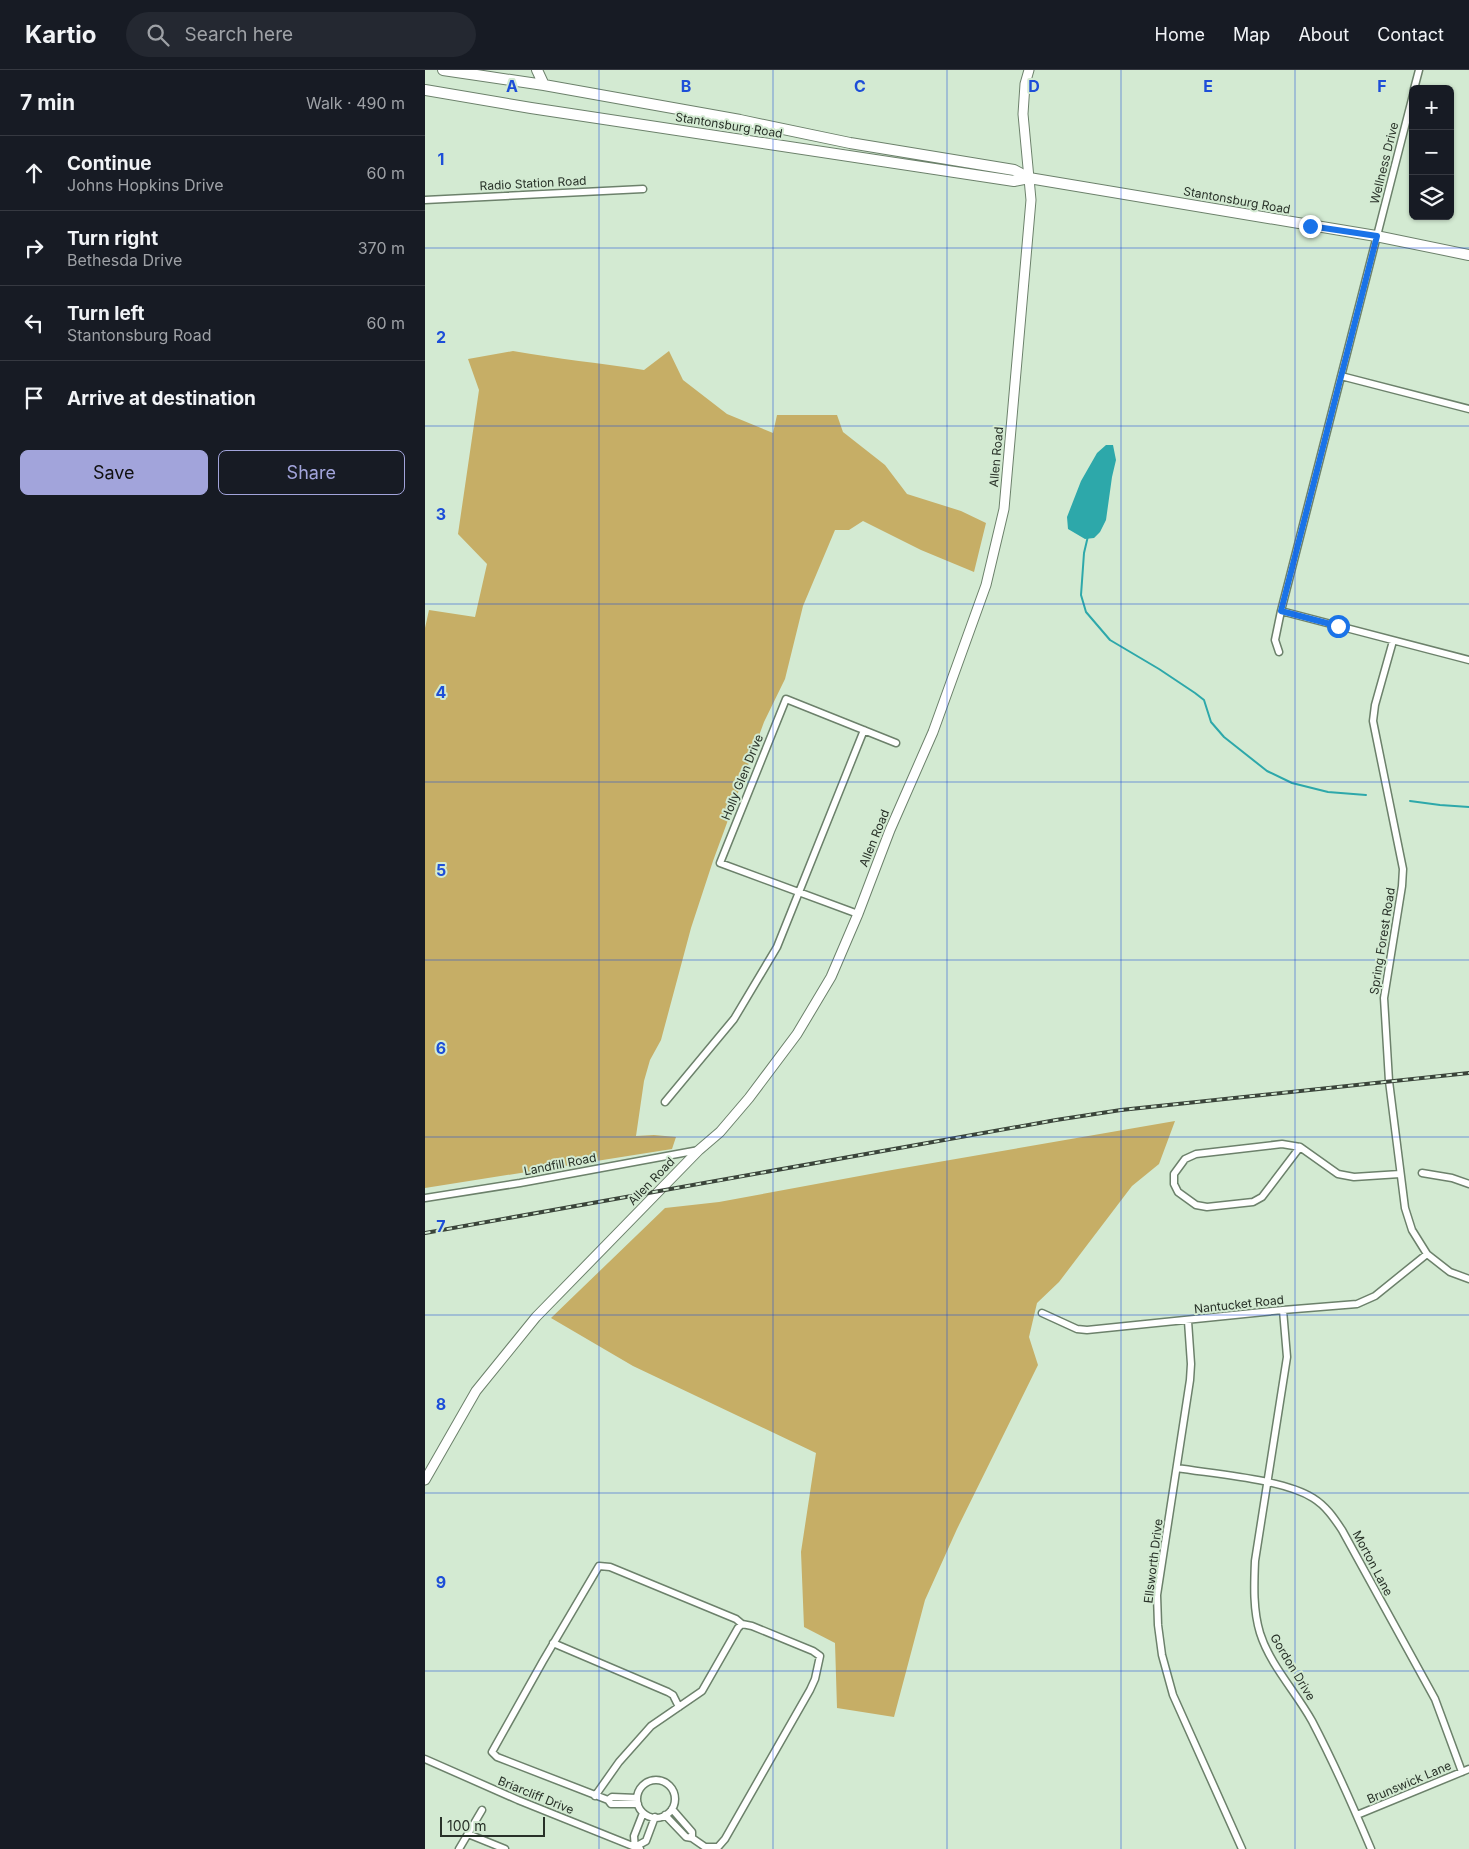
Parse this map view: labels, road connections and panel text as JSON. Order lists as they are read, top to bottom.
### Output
{
  "streets": {
    "main road": ["Stantonsburg Road", "Allen Road"],
    "street": [
      "Wellness Drive",
      "Radio Station Road",
      "Holly Glen Drive",
      "Spring Forest Road",
      "Landfill Road",
      "Nantucket Road",
      "Ellsworth Drive",
      "Morton Lane",
      "Gordon Drive",
      "Brunswick Lane",
      "Briarcliff Drive"
    ]
  },
  "crossings": [
    ["Stantonsburg Road", "Wellness Drive"],
    ["Stantonsburg Road", "Allen Road"],
    ["Allen Road", "Holly Glen Drive"],
    ["Allen Road", "Landfill Road"],
    ["Spring Forest Road", "Nantucket Road"],
    ["Nantucket Road", "Ellsworth Drive"],
    ["Nantucket Road", "Gordon Drive"],
    ["Ellsworth Drive", "Morton Lane"],
    ["Morton Lane", "Gordon Drive"],
    ["Morton Lane", "Brunswick Lane"],
    ["Gordon Drive", "Brunswick Lane"]
  ],
  "scale_bar": "100 m",
  "page": {
    "header": "Kartio",
    "search": "Search here",
    "nav": [
      "Home",
      "Map",
      "About",
      "Contact"
    ],
    "heading": ["7 min", "Walk · 490 m"],
    "map_buttons": ["+", "−"],
    "list": [
      ["Continue", "Johns Hopkins Drive", "60 m"],
      ["Turn right", "Bethesda Drive", "370 m"],
      ["Turn left", "Stantonsburg Road", "60 m"],
      "Arrive at destination"
    ],
    "buttons": ["Save", "Share"],
    "scale": "100 m"
  },
  "grid": {
    "columns": [
      "A",
      "B",
      "C",
      "D",
      "E",
      "F"
    ],
    "rows": [
      "1",
      "2",
      "3",
      "4",
      "5",
      "6",
      "7",
      "8",
      "9"
    ]
  }
}
